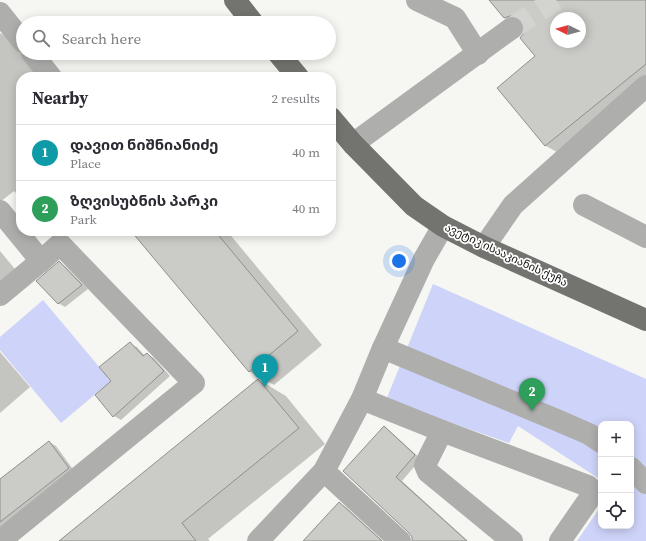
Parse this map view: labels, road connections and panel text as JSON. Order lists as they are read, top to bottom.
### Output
{
  "streets": {
    "main road": ["ავეტიკ ისააკიანის ქუჩა"]
  },
  "north": "left",
  "page": {
    "search": "Search here",
    "heading": ["Nearby", "2 results"],
    "list": [
      {
        "mark": "1",
        "name": "დავით ნიშნიანიძე",
        "note": "Place",
        "value": "40 m"
      },
      {
        "mark": "2",
        "name": "ზღვისუბნის პარკი",
        "note": "Park",
        "value": "40 m"
      }
    ],
    "pins": ["1", "2"],
    "map_buttons": ["+", "−"]
  }
}
